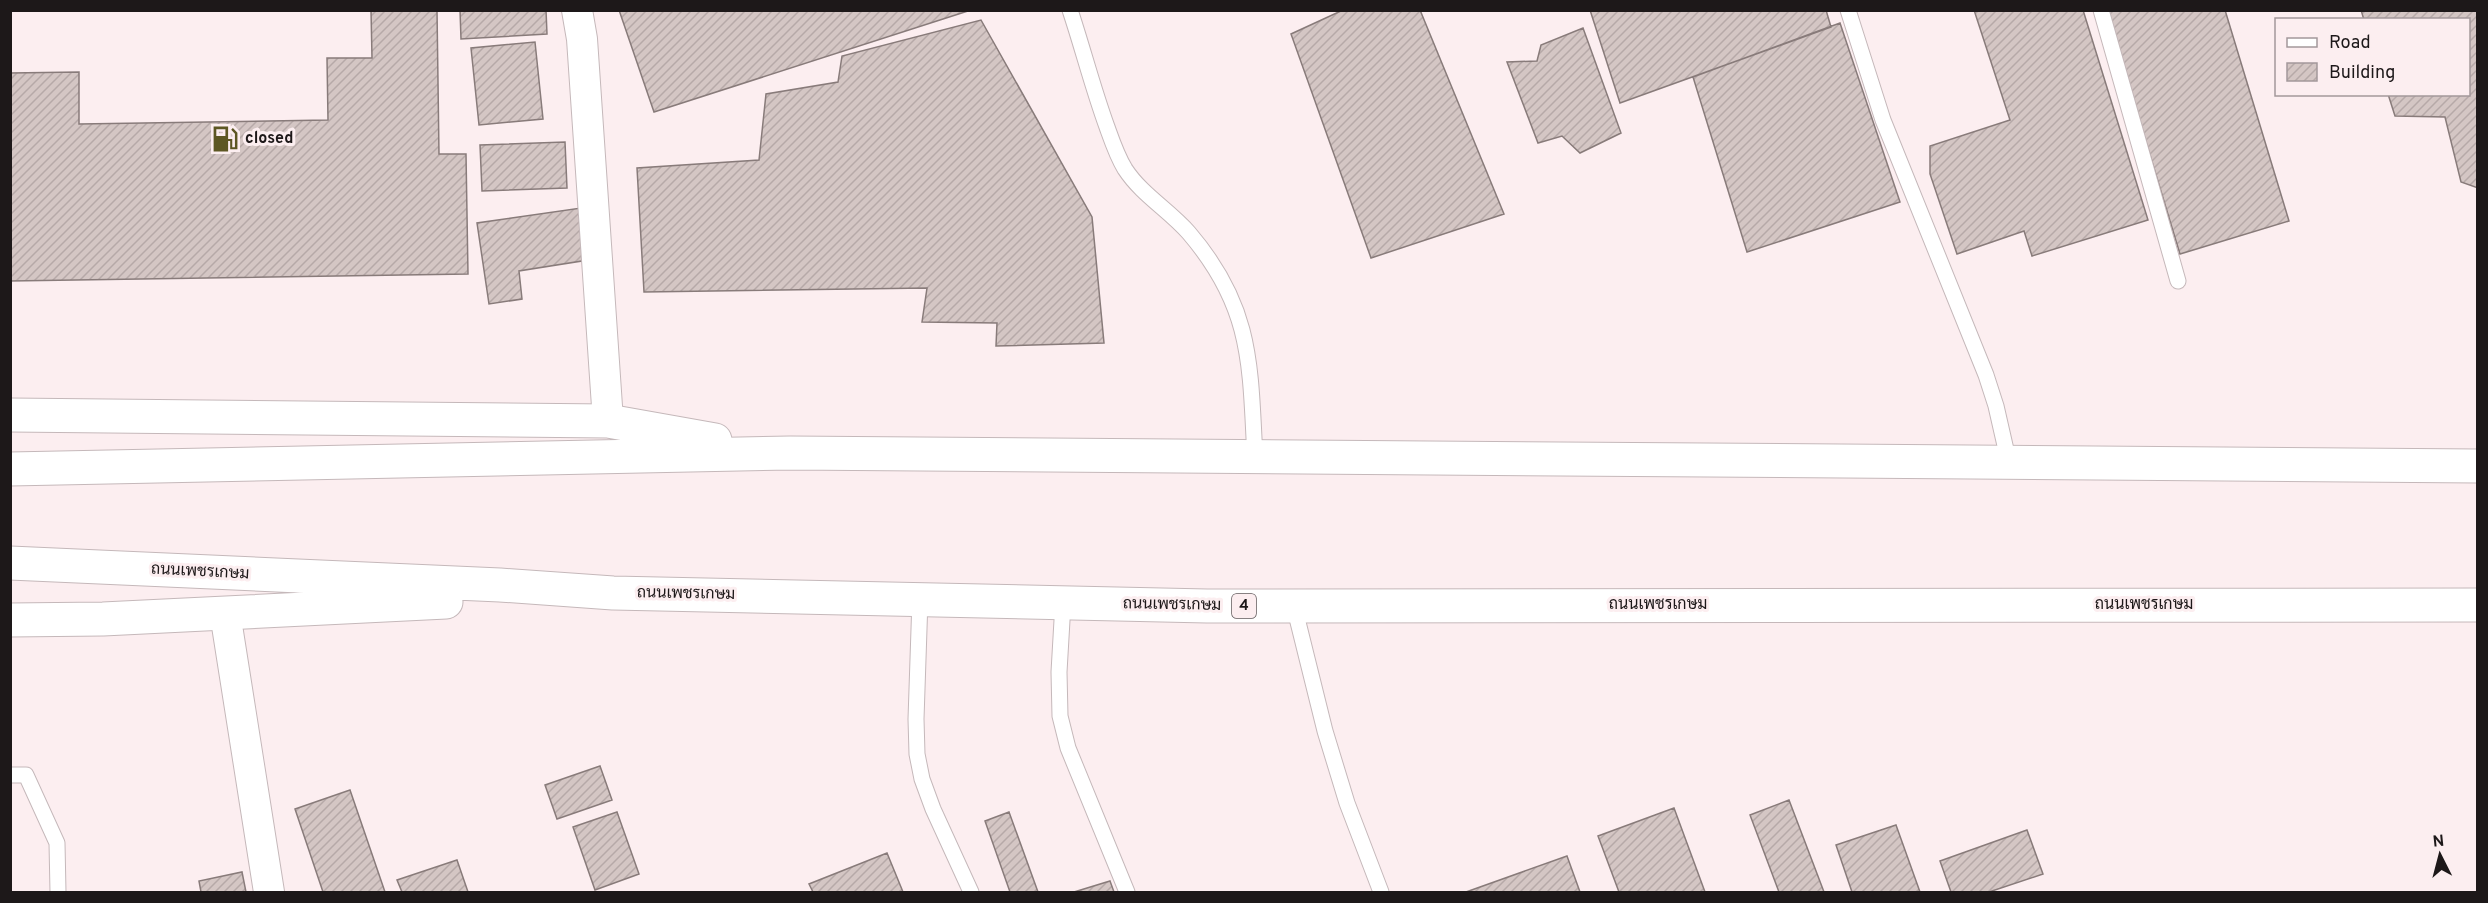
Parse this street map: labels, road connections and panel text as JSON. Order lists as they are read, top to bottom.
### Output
{
  "streets": {
    "highway": ["ถนนเพชรเกษม", "4"]
  },
  "places": {
    "fuel station": ["closed"]
  },
  "legend": ["Road", "Building"],
  "north": "top"
}
